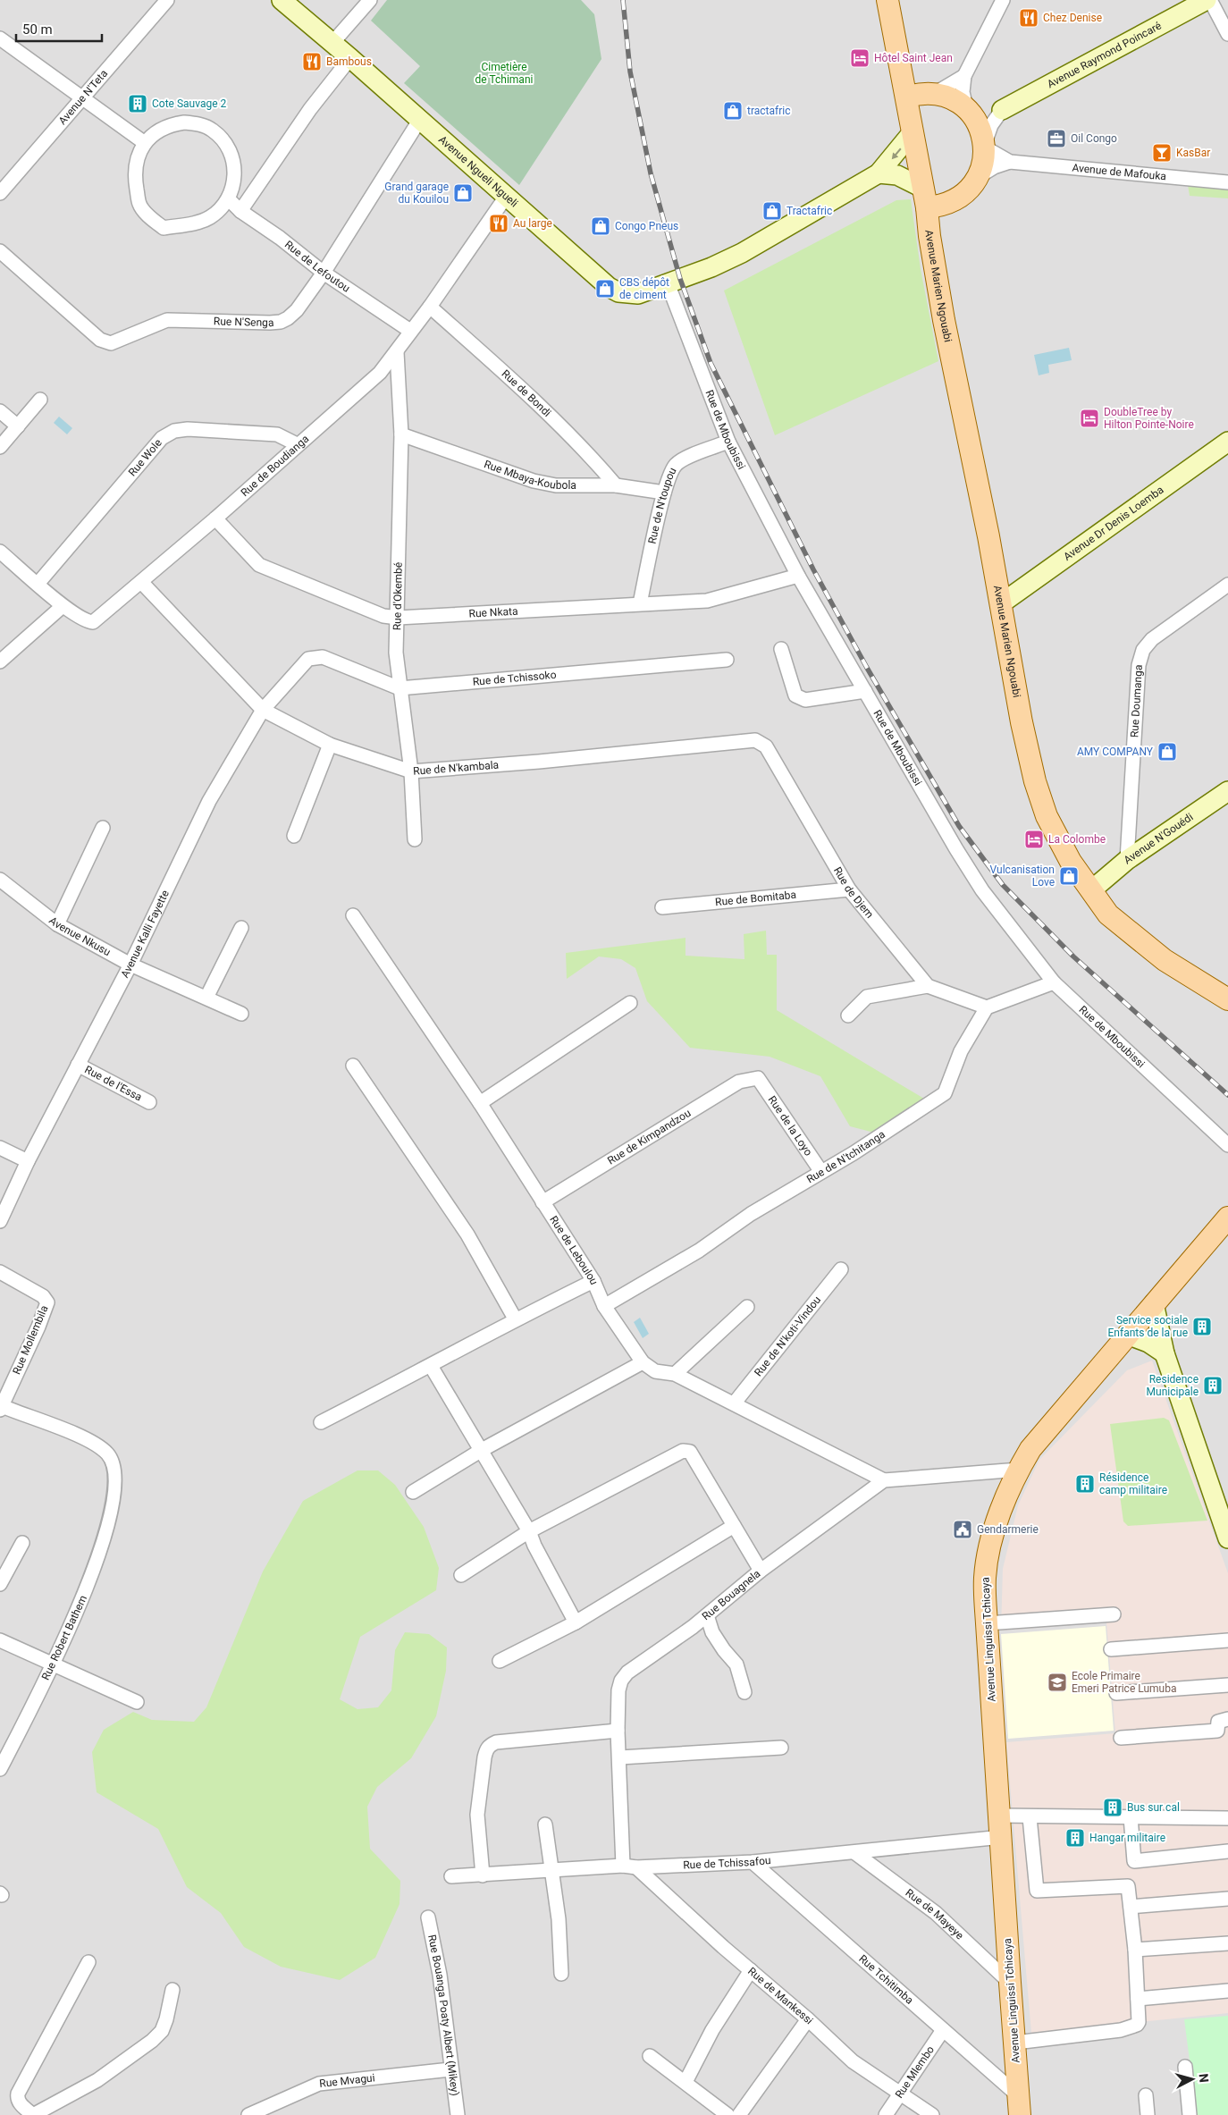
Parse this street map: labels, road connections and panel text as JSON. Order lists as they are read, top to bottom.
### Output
{
  "streets": {
    "main road": ["Avenue Marien Ngouabi", "Avenue Linguissi Tchicaya"],
    "street": [
      "Avenue Raymond Poincaré",
      "Avenue N'Teta",
      "Avenue de Mafouka",
      "Avenue Ngueli Ngueli",
      "Rue de Lefoutou",
      "Rue N'Senga",
      "Rue de Bondi",
      "Rue de Mboubissi",
      "Rue Wole",
      "Rue de Boudianga",
      "Rue Mbaya-Koubola",
      "Rue de N'toupou",
      "Avenue Dr Denis Loemba",
      "Rue d'Okembé",
      "Rue Nkata",
      "Rue de Tchissoko",
      "Rue Doumanga",
      "Rue de N'kambala",
      "Avenue N'Gouédi",
      "Rue de Djem",
      "Rue de Bomitaba",
      "Avenue Kalli Fayette",
      "Avenue Nkusu",
      "Rue de l'Essa",
      "Rue de la Loyo",
      "Rue de Kimpandzou",
      "Rue de N'tchitanga",
      "Rue de Leboulou",
      "Rue de N'koti-Vindou",
      "Rue Mollembila",
      "Rue Bouagnela",
      "Rue Robert Bathem",
      "Rue de Tchissafou",
      "Rue de Mayeye",
      "Rue Tchitimba",
      "Rue de Mankessi",
      "Rue Bouanga Poaty Albert (Mikey)",
      "Rue Mlembo",
      "Rue Mvagui"
    ]
  },
  "crossings": [
    ["Avenue Ngueli Ngueli", "Rue N'Senga"],
    ["Avenue Ngueli Ngueli", "Rue de Mboubissi"],
    ["Avenue Ngueli Ngueli", "Rue de Boudianga"],
    ["Rue de Lefoutou", "Rue N'Senga"],
    ["Rue de Lefoutou", "Rue de Boudianga"],
    ["Avenue Marien Ngouabi", "Avenue Dr Denis Loemba"],
    ["Avenue Marien Ngouabi", "Avenue N'Gouédi"],
    ["Rue de Bondi", "Rue de Boudianga"],
    ["Rue de Bondi", "Rue Mbaya-Koubola"],
    ["Rue de Mboubissi", "Rue de N'toupou"],
    ["Rue de Mboubissi", "Rue Nkata"],
    ["Rue Wole", "Rue de Boudianga"],
    ["Rue de Boudianga", "Rue d'Okembé"],
    ["Rue de Boudianga", "Rue Nkata"],
    ["Rue de Boudianga", "Rue de N'kambala"],
    ["Rue Mbaya-Koubola", "Rue de N'toupou"],
    ["Rue Mbaya-Koubola", "Rue d'Okembé"],
    ["Rue de N'toupou", "Rue Nkata"],
    ["Rue d'Okembé", "Rue Nkata"],
    ["Rue d'Okembé", "Rue de Tchissoko"],
    ["Rue d'Okembé", "Rue de N'kambala"],
    ["Rue de Tchissoko", "Avenue Kalli Fayette"],
    ["Rue Doumanga", "Avenue N'Gouédi"],
    ["Rue de N'kambala", "Rue de Djem"],
    ["Rue de N'kambala", "Avenue Kalli Fayette"],
    ["Rue de Djem", "Rue de Bomitaba"],
    ["Rue de Djem", "Rue de N'tchitanga"],
    ["Avenue Kalli Fayette", "Avenue Nkusu"],
    ["Avenue Kalli Fayette", "Rue de l'Essa"],
    ["Rue de la Loyo", "Rue de Kimpandzou"],
    ["Rue de la Loyo", "Rue de N'tchitanga"],
    ["Rue de Kimpandzou", "Rue de Leboulou"],
    ["Rue de N'tchitanga", "Rue de Leboulou"],
    ["Rue de Leboulou", "Rue de N'koti-Vindou"],
    ["Rue de Leboulou", "Rue Bouagnela"],
    ["Rue Mollembila", "Rue Robert Bathem"],
    ["Rue Bouagnela", "Rue de Tchissafou"],
    ["Rue Bouagnela", "Rue de Mankessi"],
    ["Avenue Linguissi Tchicaya", "Rue de Tchissafou"],
    ["Avenue Linguissi Tchicaya", "Rue de Mayeye"],
    ["Avenue Linguissi Tchicaya", "Rue Tchitimba"],
    ["Rue de Tchissafou", "Rue de Mayeye"],
    ["Rue de Tchissafou", "Rue Tchitimba"],
    ["Rue de Tchissafou", "Rue de Mankessi"],
    ["Rue Tchitimba", "Rue Mlembo"],
    ["Rue de Mankessi", "Rue Mlembo"],
    ["Rue Bouanga Poaty Albert (Mikey)", "Rue Mvagui"]
  ],
  "parks": ["Cimetière de Tchimani"],
  "places": {
    "restaurant": ["Chez Denise", "Bambous", "Au large"],
    "hotel": ["Hôtel Saint Jean", "DoubleTree by Hilton Pointe-Noire", "La Colombe"],
    "building": [
      "Cote Sauvage 2",
      "Service sociale Enfants de la rue",
      "Residence Municipale",
      "Résidence camp militaire",
      "Bus sur cal",
      "Hangar militaire"
    ],
    "shop": [
      "tractafric",
      "Grand garage du Kouilou",
      "Tractafric",
      "Congo Pneus",
      "CBS dépôt de ciment",
      "AMY COMPANY",
      "Vulcanisation Love"
    ],
    "office": ["Oil Congo"],
    "bar": ["KasBar"],
    "public building": ["Gendarmerie"],
    "school or university": ["Ecole Primaire Emeri Patrice Lumuba"]
  },
  "scale_bar": "50 m",
  "north": "right"
}
